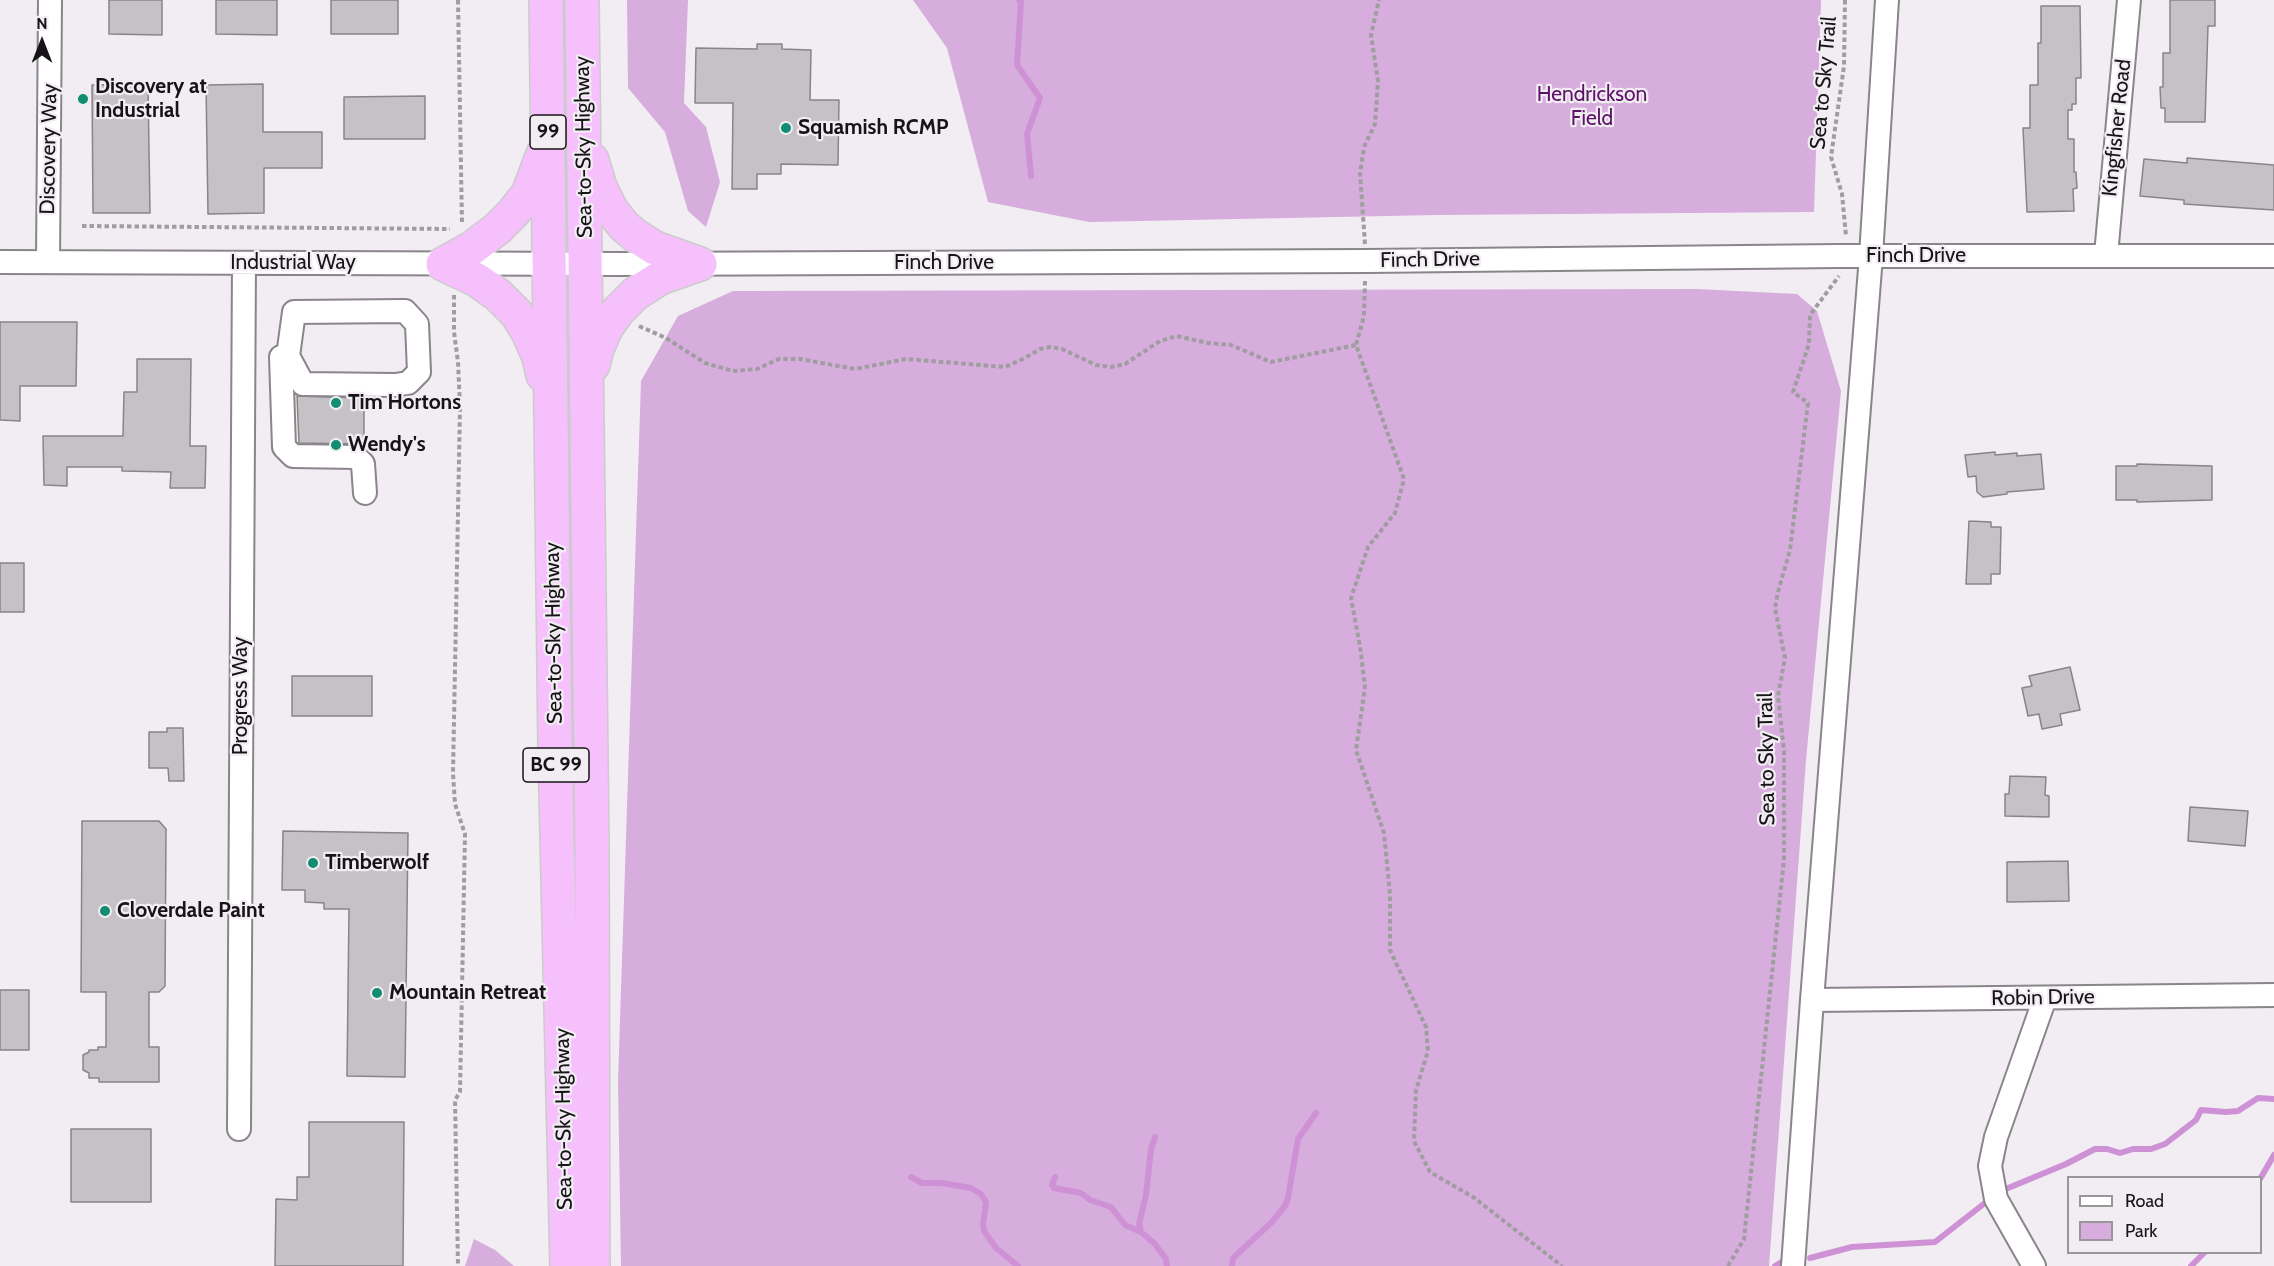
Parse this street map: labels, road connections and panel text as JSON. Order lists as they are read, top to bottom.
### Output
{
  "streets": {
    "highway": ["99", "Sea-to-Sky Highway", "BC 99"],
    "street": [
      "Kingfisher Road",
      "Discovery Way",
      "Finch Drive",
      "Industrial Way",
      "Progress Way",
      "Robin Drive"
    ],
    "path": ["Sea to Sky Trail"]
  },
  "crossings": [
    ["Kingfisher Road", "Finch Drive"],
    ["Sea-to-Sky Highway", "Finch Drive"],
    ["Sea-to-Sky Highway", "Industrial Way"],
    ["Discovery Way", "Industrial Way"],
    ["Finch Drive", "Industrial Way"],
    ["Industrial Way", "Progress Way"]
  ],
  "parks": ["Hendrickson Field"],
  "places": [
    "Discovery at Industrial",
    "Squamish RCMP",
    "Tim Hortons",
    "Wendy's",
    "Timberwolf",
    "Cloverdale Paint",
    "Mountain Retreat"
  ],
  "legend": ["Road", "Park"],
  "north": "top"
}
